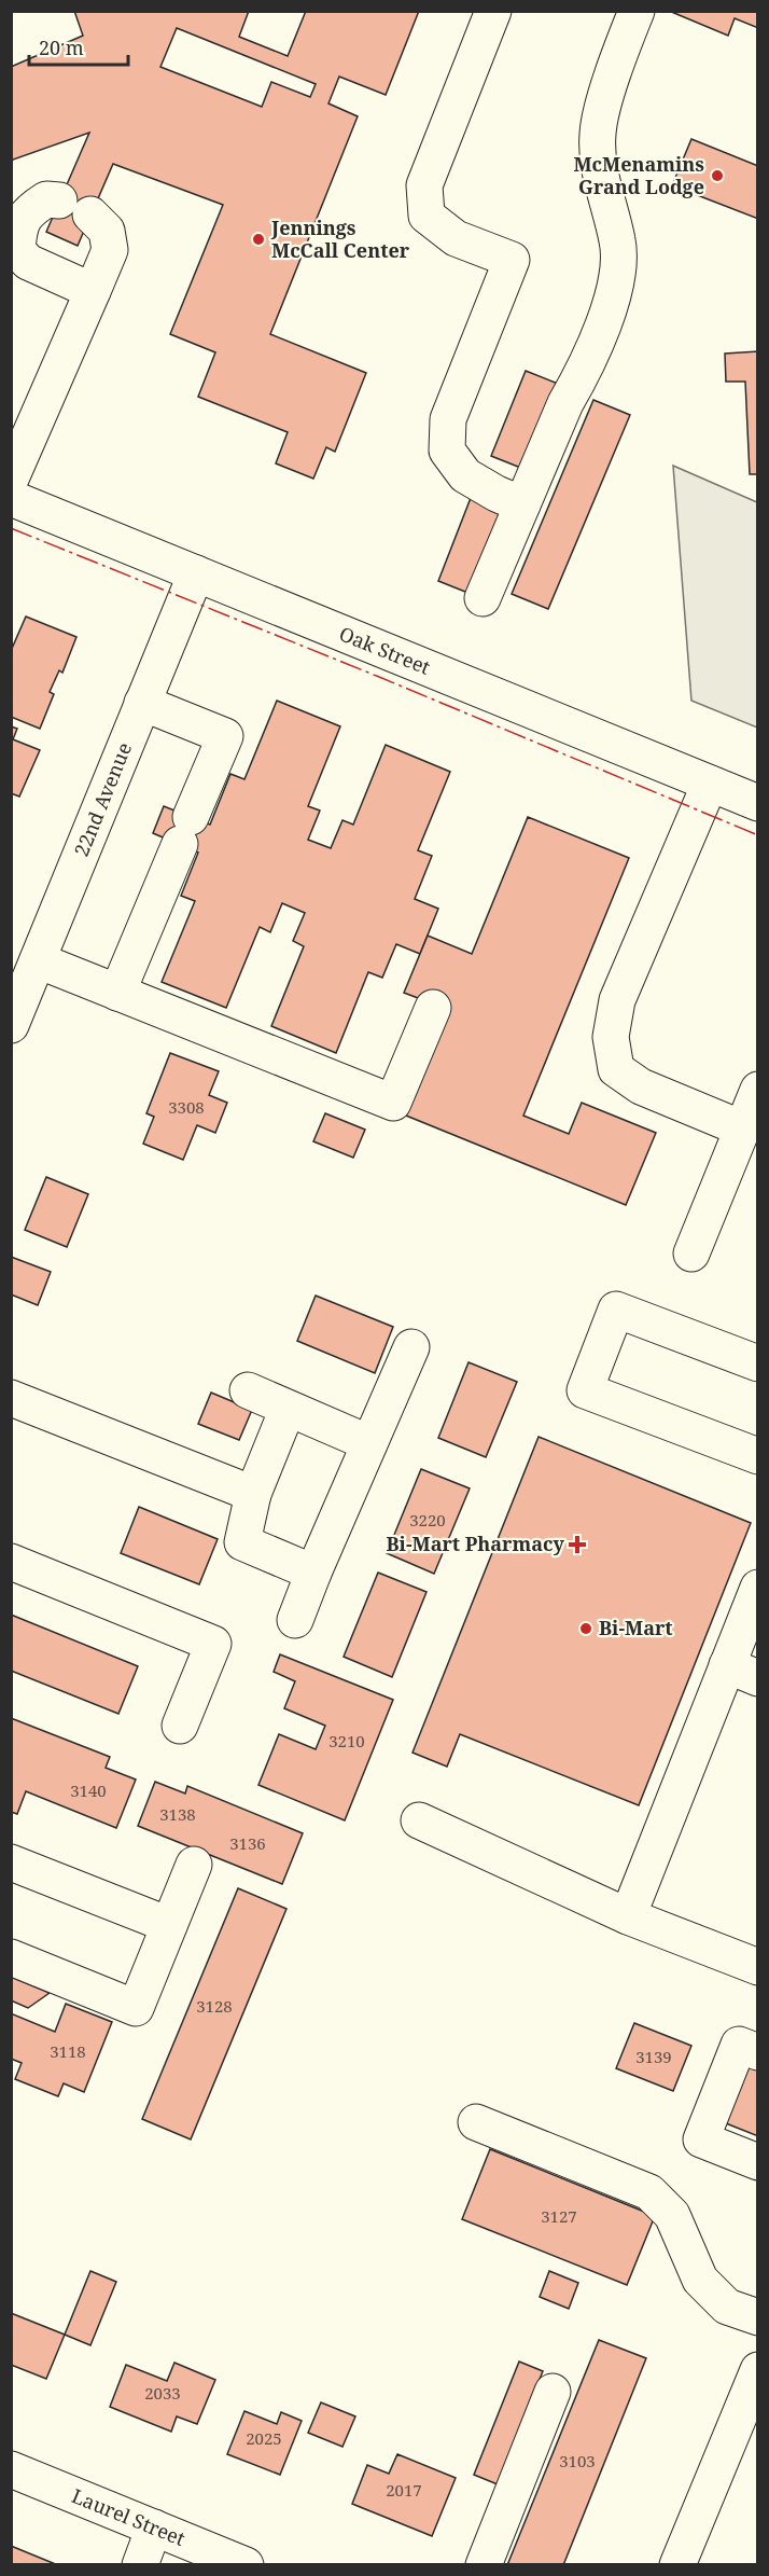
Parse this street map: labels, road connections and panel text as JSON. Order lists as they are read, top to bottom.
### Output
{
  "streets": {
    "street": ["Oak Street", "22nd Avenue", "Laurel Street"]
  },
  "crossings": [
    ["Oak Street", "22nd Avenue"]
  ],
  "places": {
    "other": ["McMenamins Grand Lodge", "Jennings McCall Center", "Bi-Mart"],
    "health": ["Bi-Mart Pharmacy"]
  },
  "house_numbers": [
    "3308",
    "3220",
    "3210",
    "3140",
    "3138",
    "3136",
    "3128",
    "3118",
    "3139",
    "3127",
    "2033",
    "2025",
    "3103",
    "2017"
  ],
  "scale_bar": "20 m"
}
